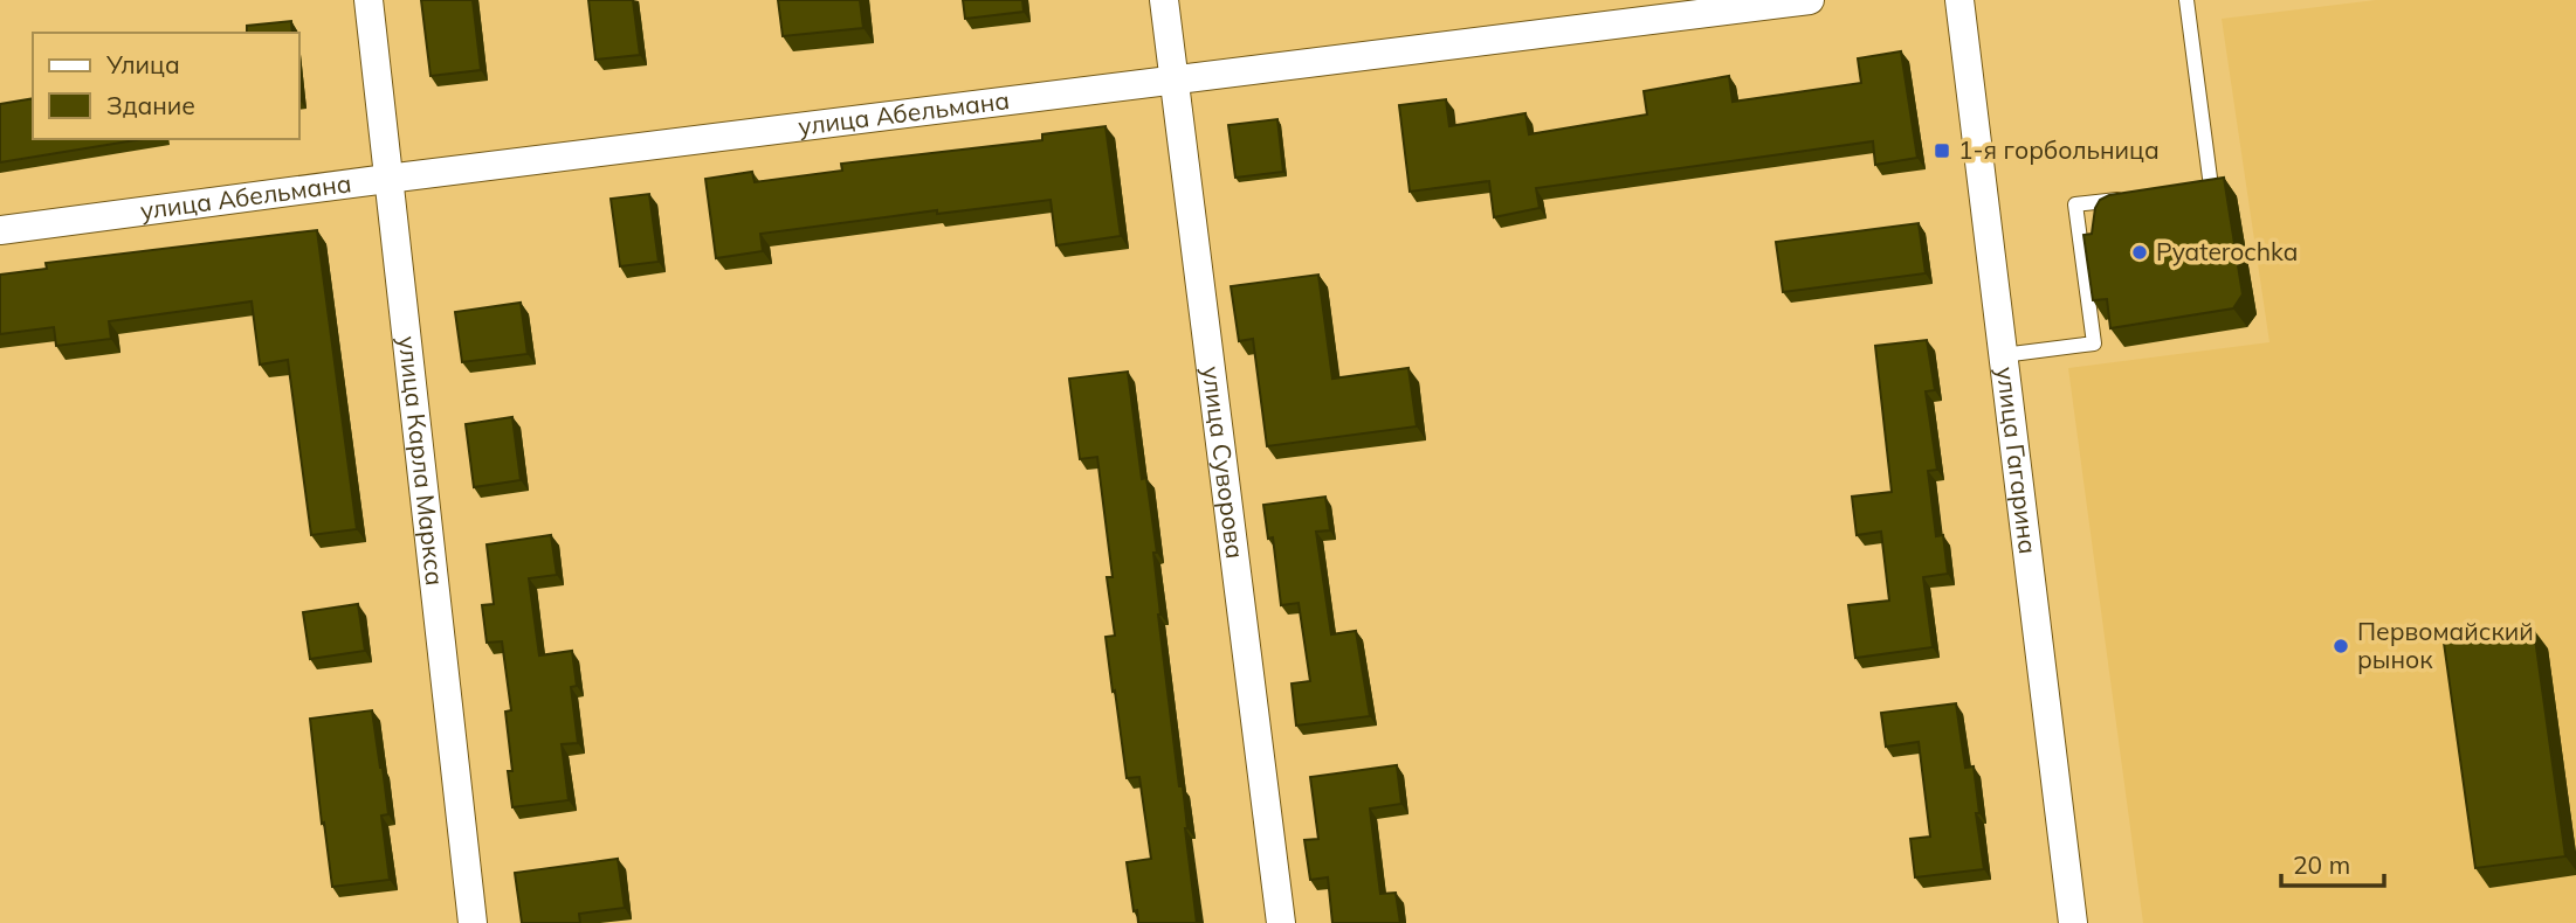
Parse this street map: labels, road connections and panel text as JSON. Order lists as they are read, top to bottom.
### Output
{
  "streets": {
    "street": [
      "улица Абельмана",
      "улица Карла Маркса",
      "улица Суворова",
      "улица Гагарина"
    ]
  },
  "crossings": [
    ["улица Абельмана", "улица Карла Маркса"],
    ["улица Абельмана", "улица Суворова"]
  ],
  "places": {
    "transit": ["1-я горбольница"],
    "other": ["Pyaterochka", "Первомайский рынок"]
  },
  "legend": ["Улица", "Здание"],
  "scale_bar": "20 m"
}
